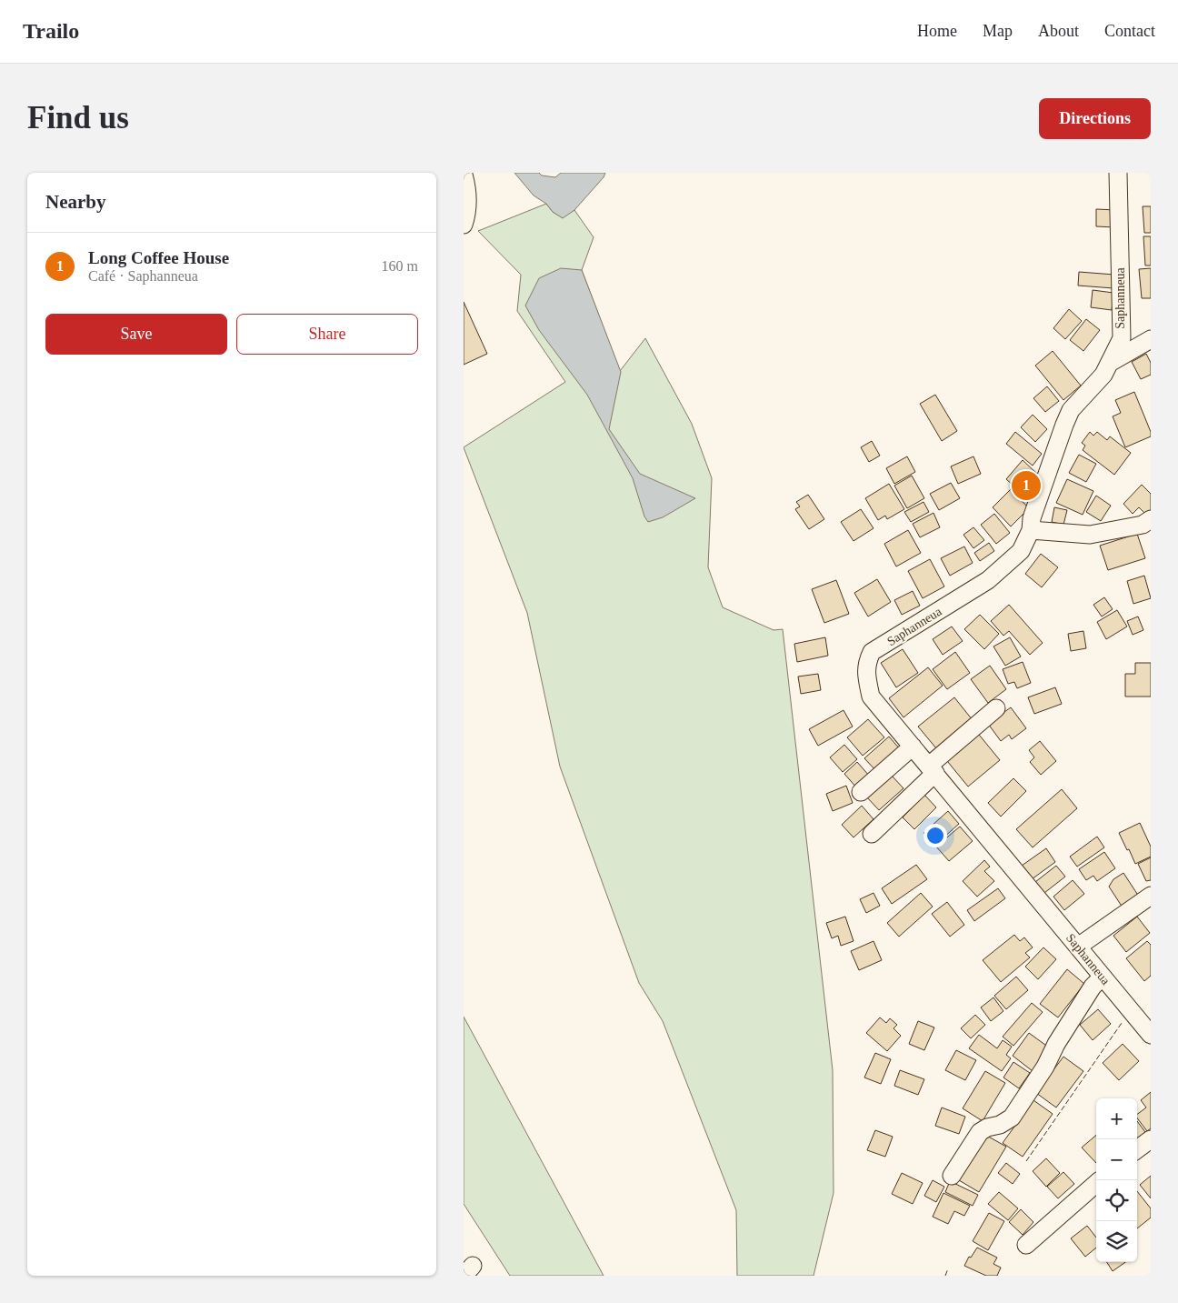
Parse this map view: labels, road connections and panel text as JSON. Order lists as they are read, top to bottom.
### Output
{
  "streets": {
    "street": ["Saphanneua"]
  },
  "page": {
    "header": "Trailo",
    "nav": [
      "Home",
      "Map",
      "About",
      "Contact"
    ],
    "buttons": [
      "Directions",
      ["Save", "Share"]
    ],
    "title": "Find us",
    "heading": "Nearby",
    "list": [
      {
        "mark": "1",
        "name": "Long Coffee House",
        "note": "Café · Saphanneua",
        "value": "160 m"
      }
    ],
    "pins": "1",
    "map_buttons": ["+", "−"]
  }
}
